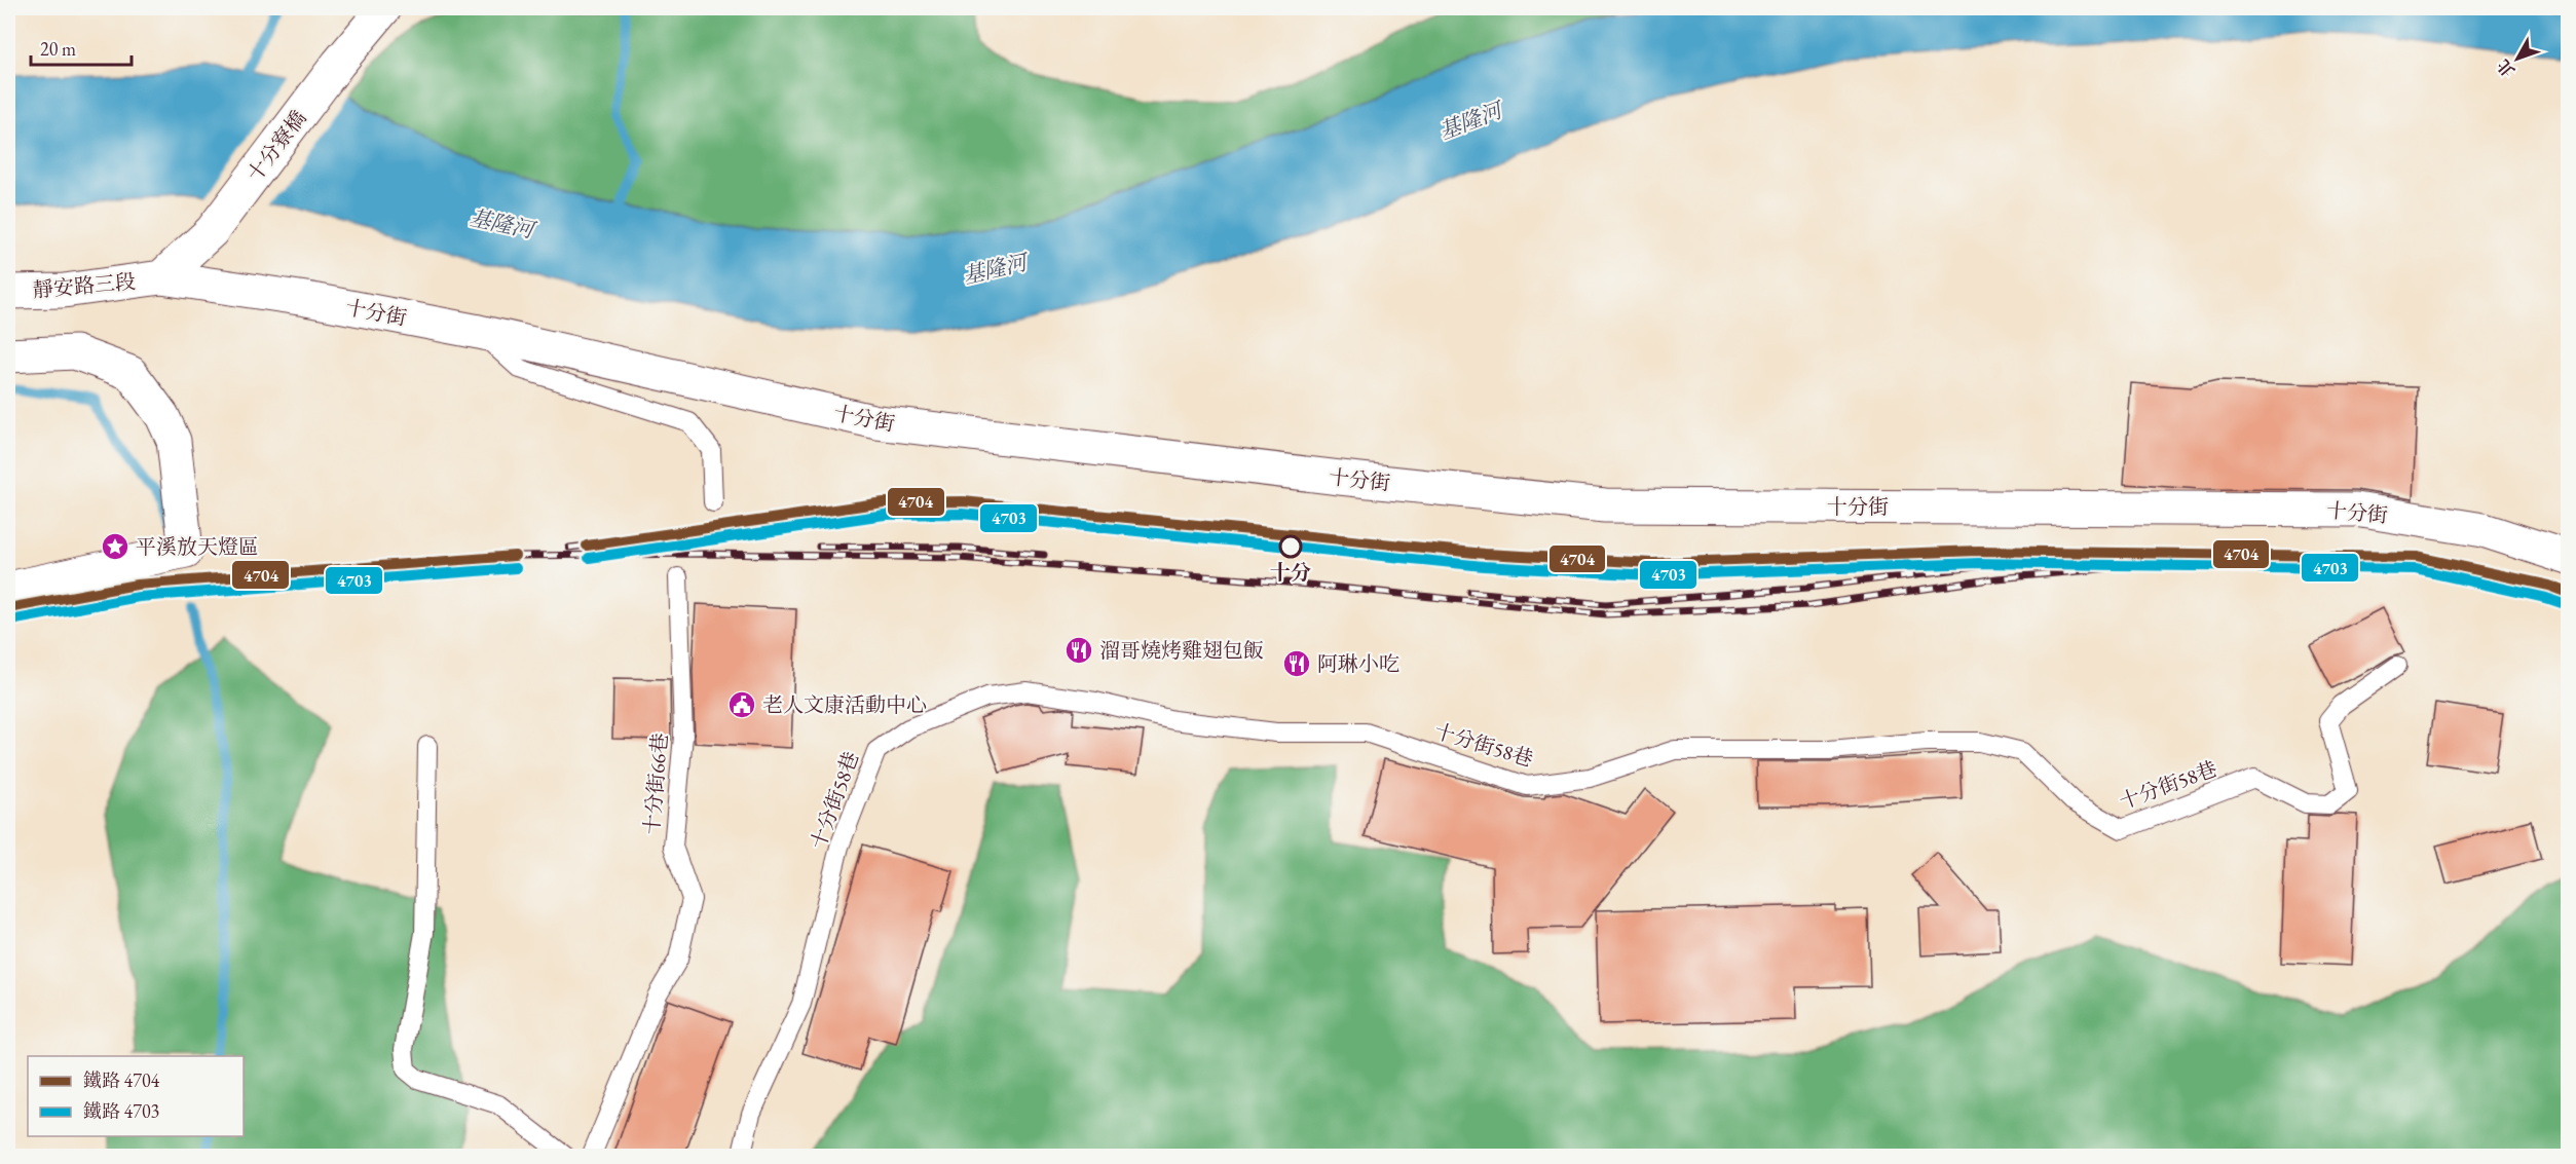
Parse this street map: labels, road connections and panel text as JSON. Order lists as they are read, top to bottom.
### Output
{
  "streets": {
    "street": ["十分寮橋", "靜安路三段", "十分街"],
    "lane": ["十分街58巷", "十分街66巷"]
  },
  "crossings": [
    ["十分寮橋", "靜安路三段"],
    ["十分寮橋", "十分街"],
    ["靜安路三段", "十分街"]
  ],
  "water": ["基隆河"],
  "places": {
    "place": ["平溪放天燈區"],
    "other": ["十分"],
    "restaurant": ["溜哥燒烤雞翅包飯", "阿琳小吃"],
    "public building": ["老人文康活動中心"]
  },
  "lines": ["rail line 4704", "rail line 4703"],
  "legend": ["鐵路 4704", "鐵路 4703"],
  "scale_bar": "20 m",
  "north": "bottom left"
}
